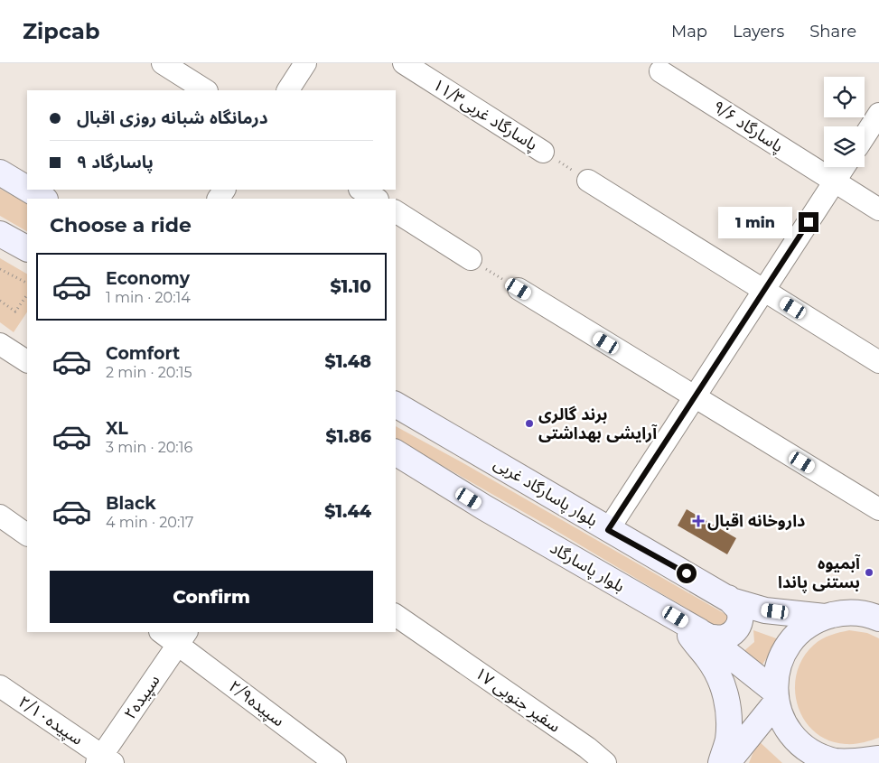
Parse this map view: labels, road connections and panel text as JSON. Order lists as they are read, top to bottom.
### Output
{
  "streets": {
    "main road": ["بلوار پاسارگاد غربی", "بلوار پاسارگاد"],
    "street": [
      "پاسارگاد غربی۱۱/۳",
      "پاسارگاد ۹/۶",
      "سپیده۲",
      "سفیر جنوبی ۱۷",
      "سپیده۲/۹",
      "سپیده۲/۱۰"
    ]
  },
  "crossings": [
    ["سپیده۲", "سپیده۲/۹"],
    ["سپیده۲", "سپیده۲/۱۰"]
  ],
  "places": {
    "other": ["برند گالری آرایشی بهداشتی", "آبمیوه بستنی پاندا"],
    "health": ["داروخانه اقبال"]
  },
  "page": {
    "header": "Zipcab",
    "nav": ["Map", "Layers", "Share"],
    "banner": ["درمانگاه شبانه روزی اقبال", "پاسارگاد ۹"],
    "heading": "Choose a ride",
    "bubble": "1 min",
    "list": [
      {
        "name": "Economy",
        "note": "1 min · 20:14",
        "value": "$1.10"
      },
      {
        "name": "Comfort",
        "note": "2 min · 20:15",
        "value": "$1.48"
      },
      {
        "name": "XL",
        "note": "3 min · 20:16",
        "value": "$1.86"
      },
      {
        "name": "Black",
        "note": "4 min · 20:17",
        "value": "$1.44"
      }
    ],
    "buttons": "Confirm"
  }
}
